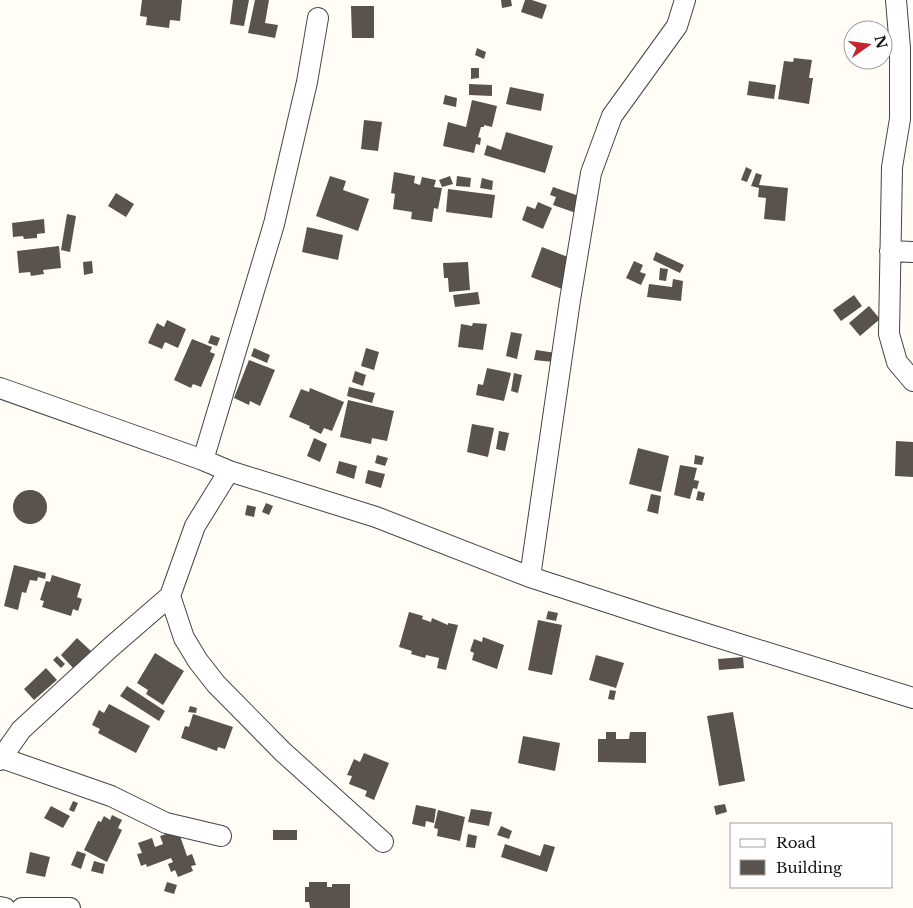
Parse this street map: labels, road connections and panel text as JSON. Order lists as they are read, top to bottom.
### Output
{
  "legend": ["Road", "Building"],
  "north": "right"
}
